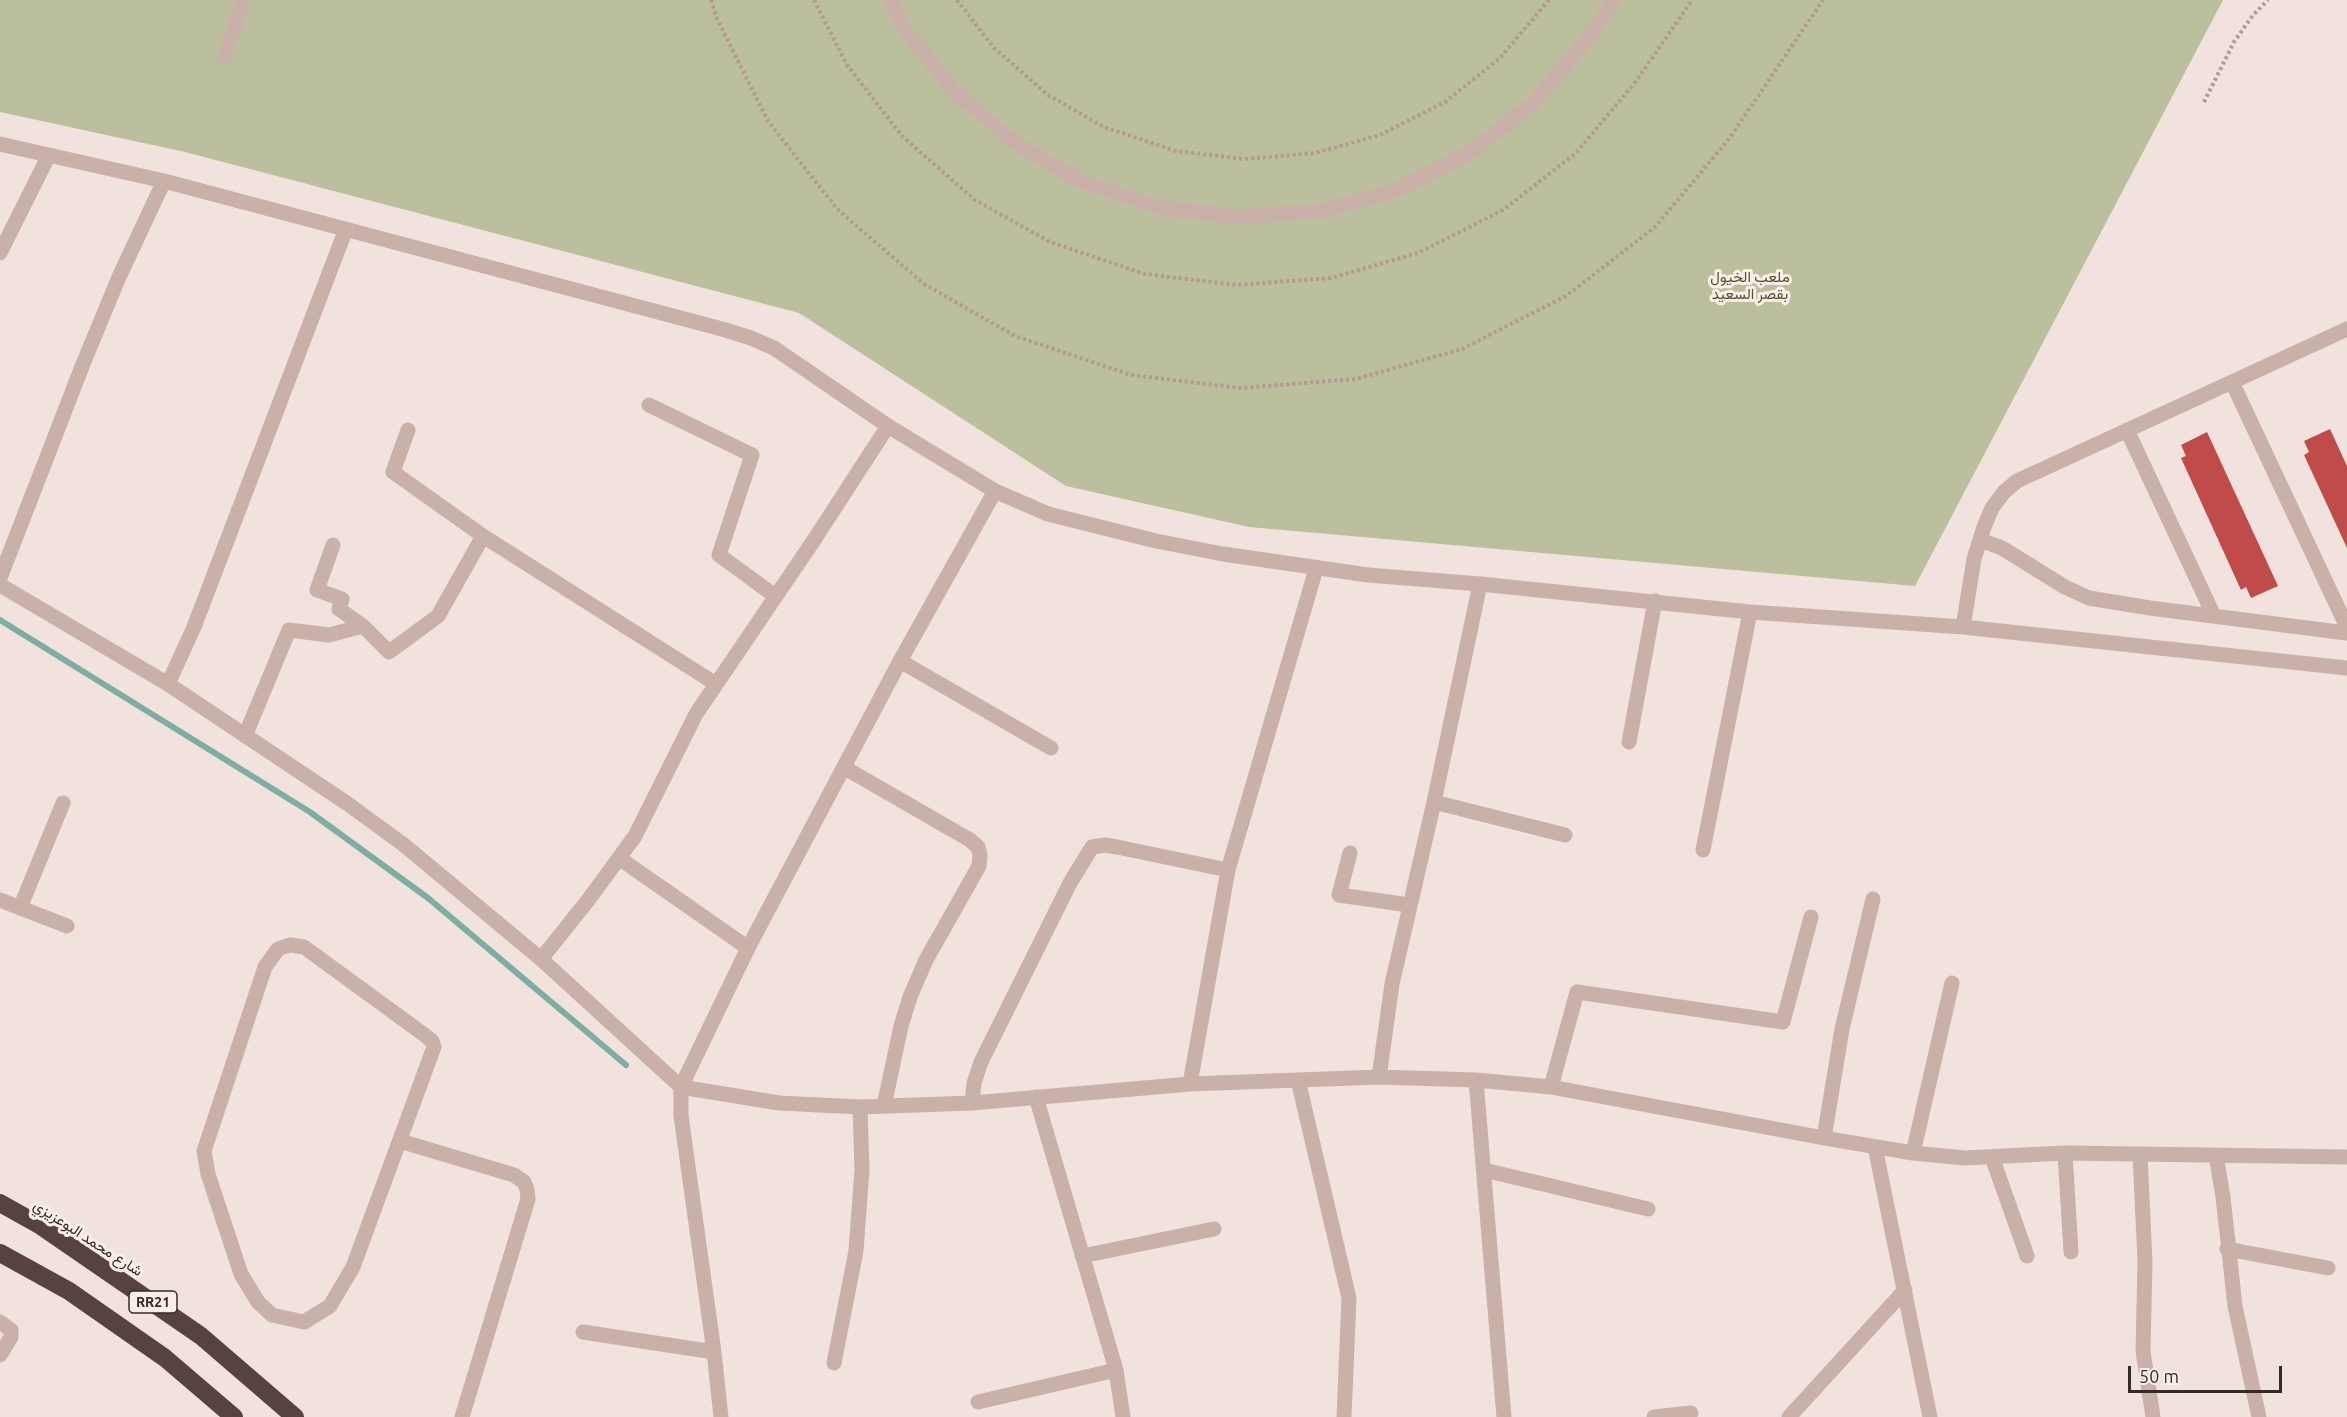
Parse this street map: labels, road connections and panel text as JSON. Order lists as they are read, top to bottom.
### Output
{
  "streets": {
    "highway": ["شارع محمد البوعزيزي", "RR21"]
  },
  "parks": ["ملعب الخيول بقصر السعيد"],
  "scale_bar": "50 m"
}
